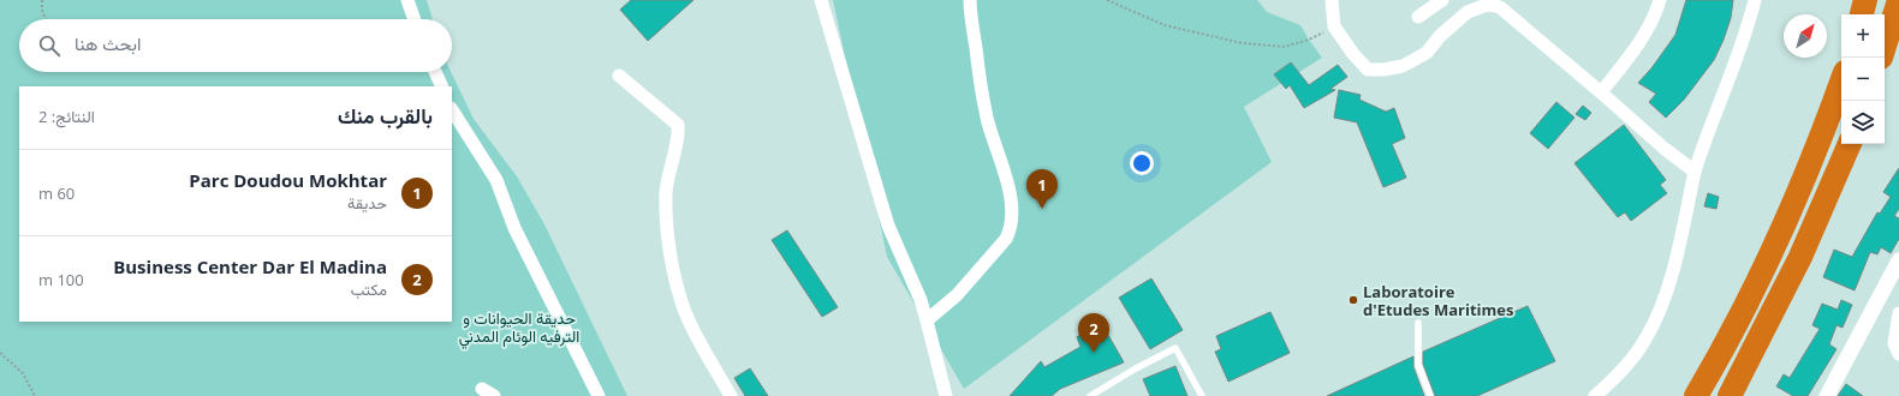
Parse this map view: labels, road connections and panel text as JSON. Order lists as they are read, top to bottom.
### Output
{
  "parks": ["حديقة الحيوانات و الترفيه الوئام المدني"],
  "places": ["Laboratoire d'Etudes Maritimes"],
  "north": "top right",
  "page": {
    "map_buttons": ["+", "−"],
    "search": "ابحث هنا",
    "heading": ["بالقرب منك", "النتائج: 2"],
    "list": [
      {
        "mark": "1",
        "name": "Parc Doudou Mokhtar",
        "note": "حديقة",
        "value": "60 m"
      },
      {
        "mark": "2",
        "name": "Business Center Dar El Madina",
        "note": "مكتب",
        "value": "100 m"
      }
    ],
    "pins": ["1", "2"]
  }
}
